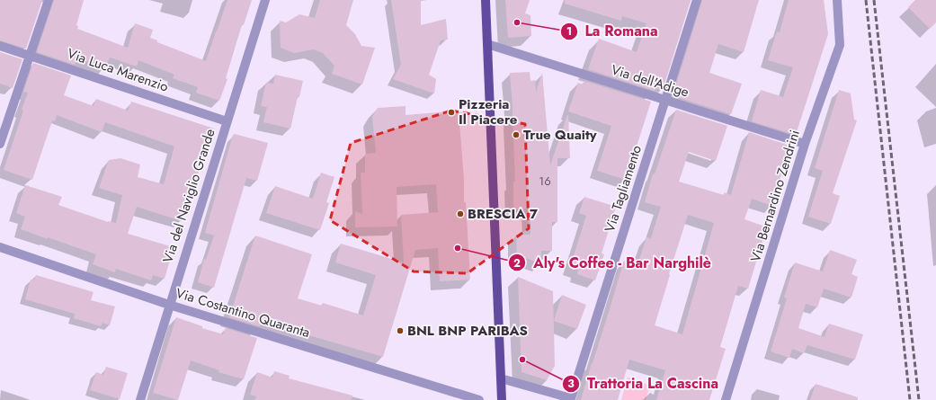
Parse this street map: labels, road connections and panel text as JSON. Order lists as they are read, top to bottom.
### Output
{
  "streets": {
    "street": [
      "Via Luca Marenzio",
      "Via dell'Adige",
      "Via Tagliamento",
      "Via del Naviglio Grande",
      "Via Bernardino Zendrini",
      "Via Costantino Quaranta"
    ]
  },
  "crossings": [
    ["Via Luca Marenzio", "Via del Naviglio Grande"],
    ["Via dell'Adige", "Via Tagliamento"],
    ["Via dell'Adige", "Via Bernardino Zendrini"],
    ["Via del Naviglio Grande", "Via Costantino Quaranta"]
  ],
  "places": [
    "La Romana",
    "Pizzeria Il Piacere",
    "True Quaity",
    "BRESCIA 7",
    "Aly's Coffee - Bar Narghilè",
    "BNL BNP PARIBAS",
    "Trattoria La Cascina"
  ],
  "house_numbers": ["16"]
}
